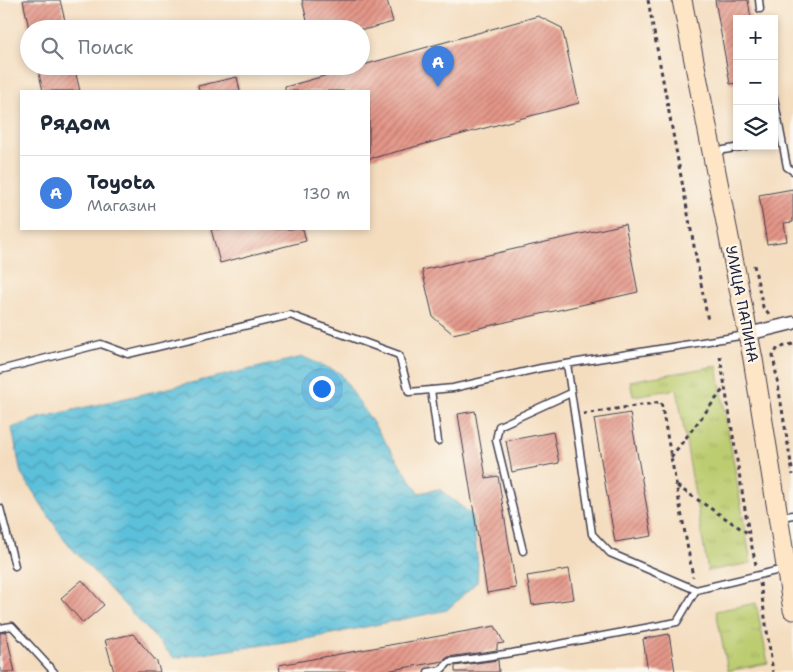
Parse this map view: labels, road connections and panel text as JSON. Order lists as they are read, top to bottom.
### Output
{
  "streets": {
    "street": ["УЛИЦА ПАПИНА"]
  },
  "page": {
    "map_buttons": ["+", "−"],
    "search": "Поиск",
    "pins": "A",
    "heading": "Рядом",
    "list": [
      {
        "mark": "A",
        "name": "Toyota",
        "note": "Магазин",
        "value": "130 m"
      }
    ]
  }
}
